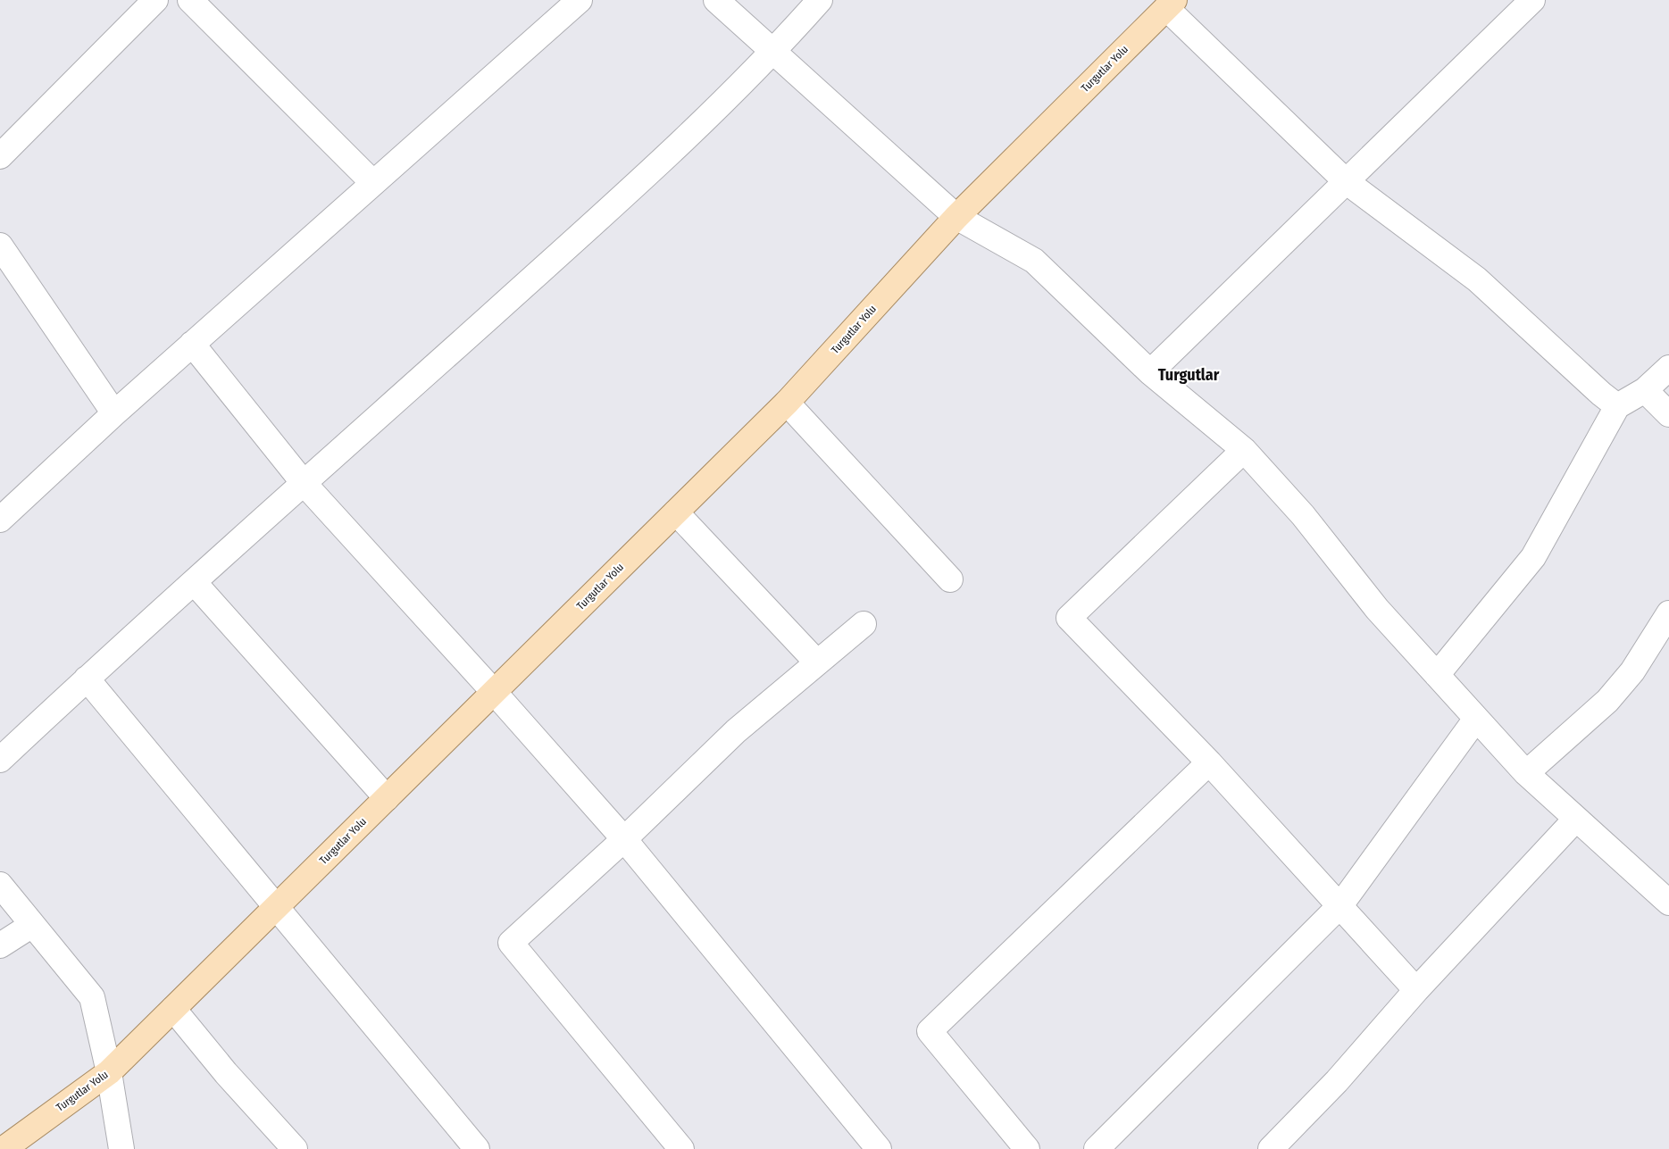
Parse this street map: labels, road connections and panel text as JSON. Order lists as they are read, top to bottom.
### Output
{
  "streets": {
    "main road": ["Turgutlar Yolu"]
  },
  "districts": ["Turgutlar"]
}
